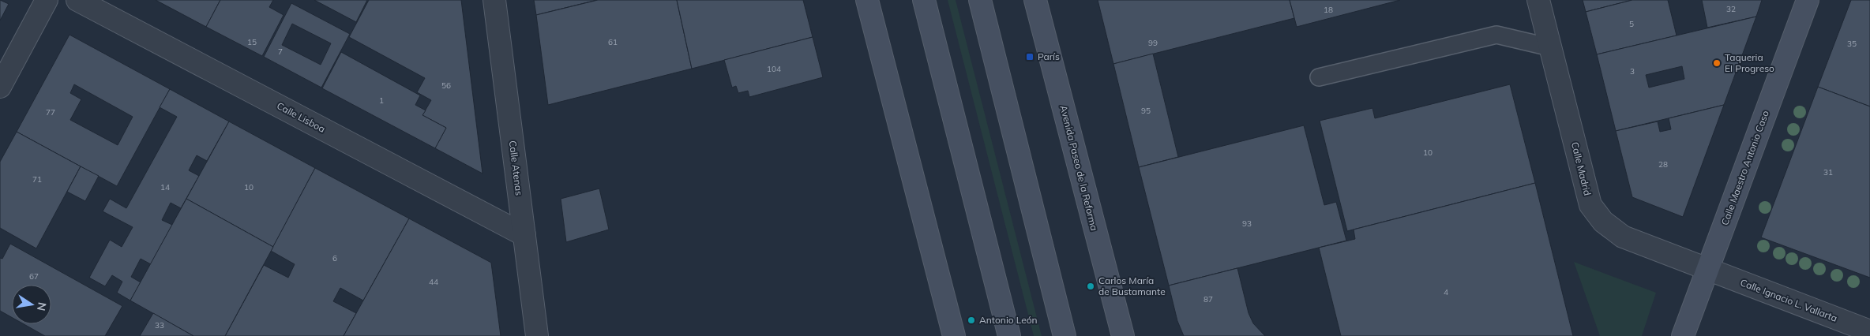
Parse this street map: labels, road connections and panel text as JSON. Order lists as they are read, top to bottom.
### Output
{
  "streets": {
    "street": [
      "Calle Lisboa",
      "Calle Atenas",
      "Avenida Paseo de la Reforma",
      "Calle Maestro Antonio Caso",
      "Calle Madrid",
      "Calle Ignacio L. Vallarta"
    ]
  },
  "crossings": [
    ["Calle Lisboa", "Calle Atenas"],
    ["Calle Maestro Antonio Caso", "Calle Madrid"],
    ["Calle Maestro Antonio Caso", "Calle Ignacio L. Vallarta"],
    ["Calle Madrid", "Calle Ignacio L. Vallarta"]
  ],
  "places": {
    "transit": ["París"],
    "other": ["Taqueria EI Progreso", "Carlos María de Bustamante", "Antonio León"]
  },
  "house_numbers": [
    "32",
    "18",
    "5",
    "15",
    "61",
    "99",
    "35",
    "7",
    "104",
    "3",
    "56",
    "1",
    "95",
    "77",
    "10",
    "28",
    "31",
    "71",
    "14",
    "10",
    "93",
    "6",
    "67",
    "44",
    "4",
    "87",
    "33"
  ],
  "north": "right"
}
